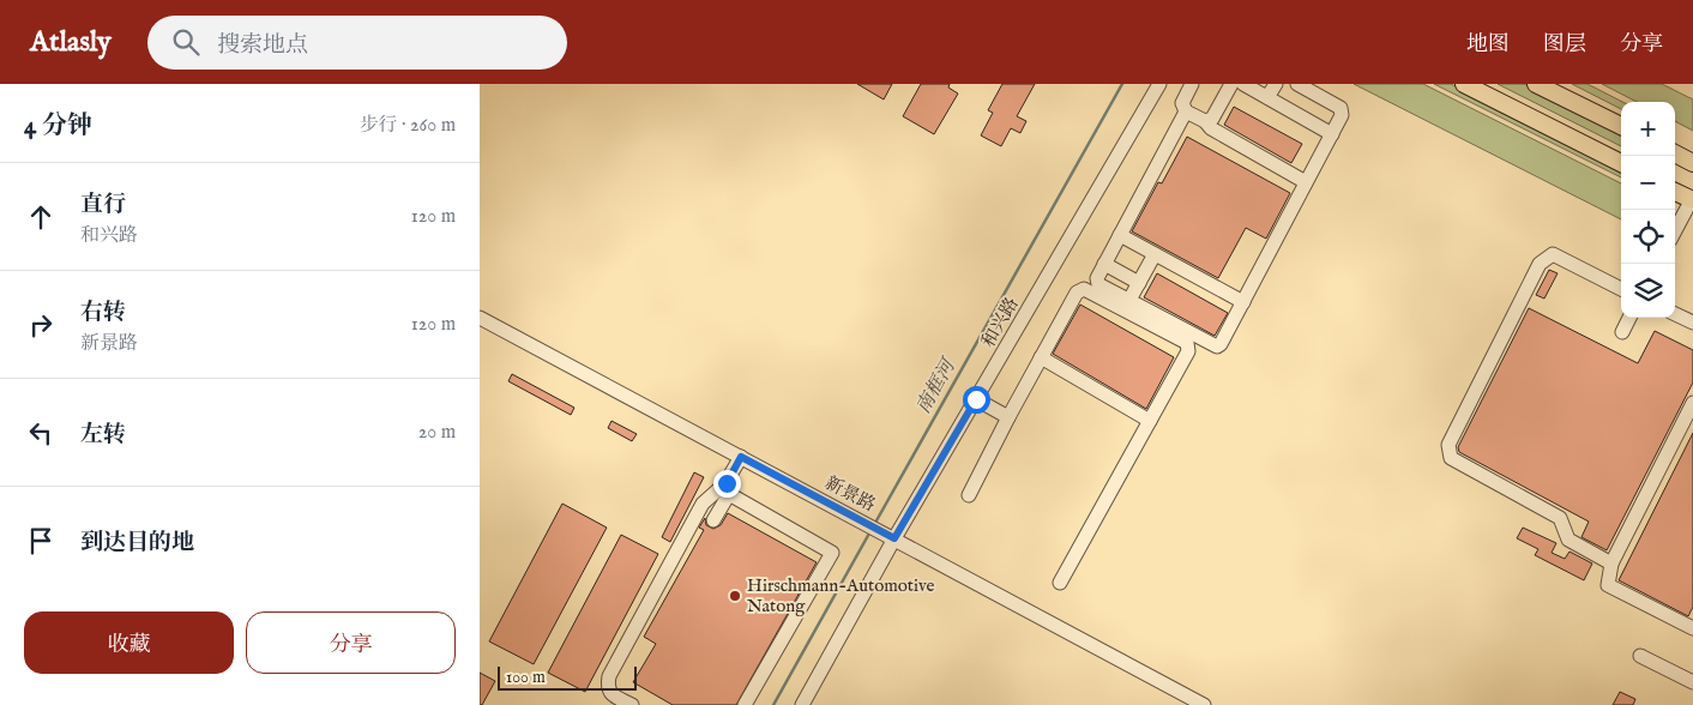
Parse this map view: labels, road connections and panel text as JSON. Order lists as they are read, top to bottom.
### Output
{
  "streets": {
    "street": ["和兴路", "新景路"]
  },
  "crossings": [
    ["和兴路", "新景路"]
  ],
  "water": ["南框河"],
  "places": ["Hirschmann-Automotive Natong"],
  "scale_bar": "100 m",
  "page": {
    "header": "Atlasly",
    "search": "搜索地点",
    "nav": ["地图", "图层", "分享"],
    "heading": ["4 分钟", "步行 · 260 m"],
    "map_buttons": ["+", "−"],
    "list": [
      ["直行", "和兴路", "120 m"],
      ["右转", "新景路", "120 m"],
      ["左转", "20 m"],
      "到达目的地"
    ],
    "buttons": ["收藏", "分享"],
    "scale": "100 m"
  }
}
